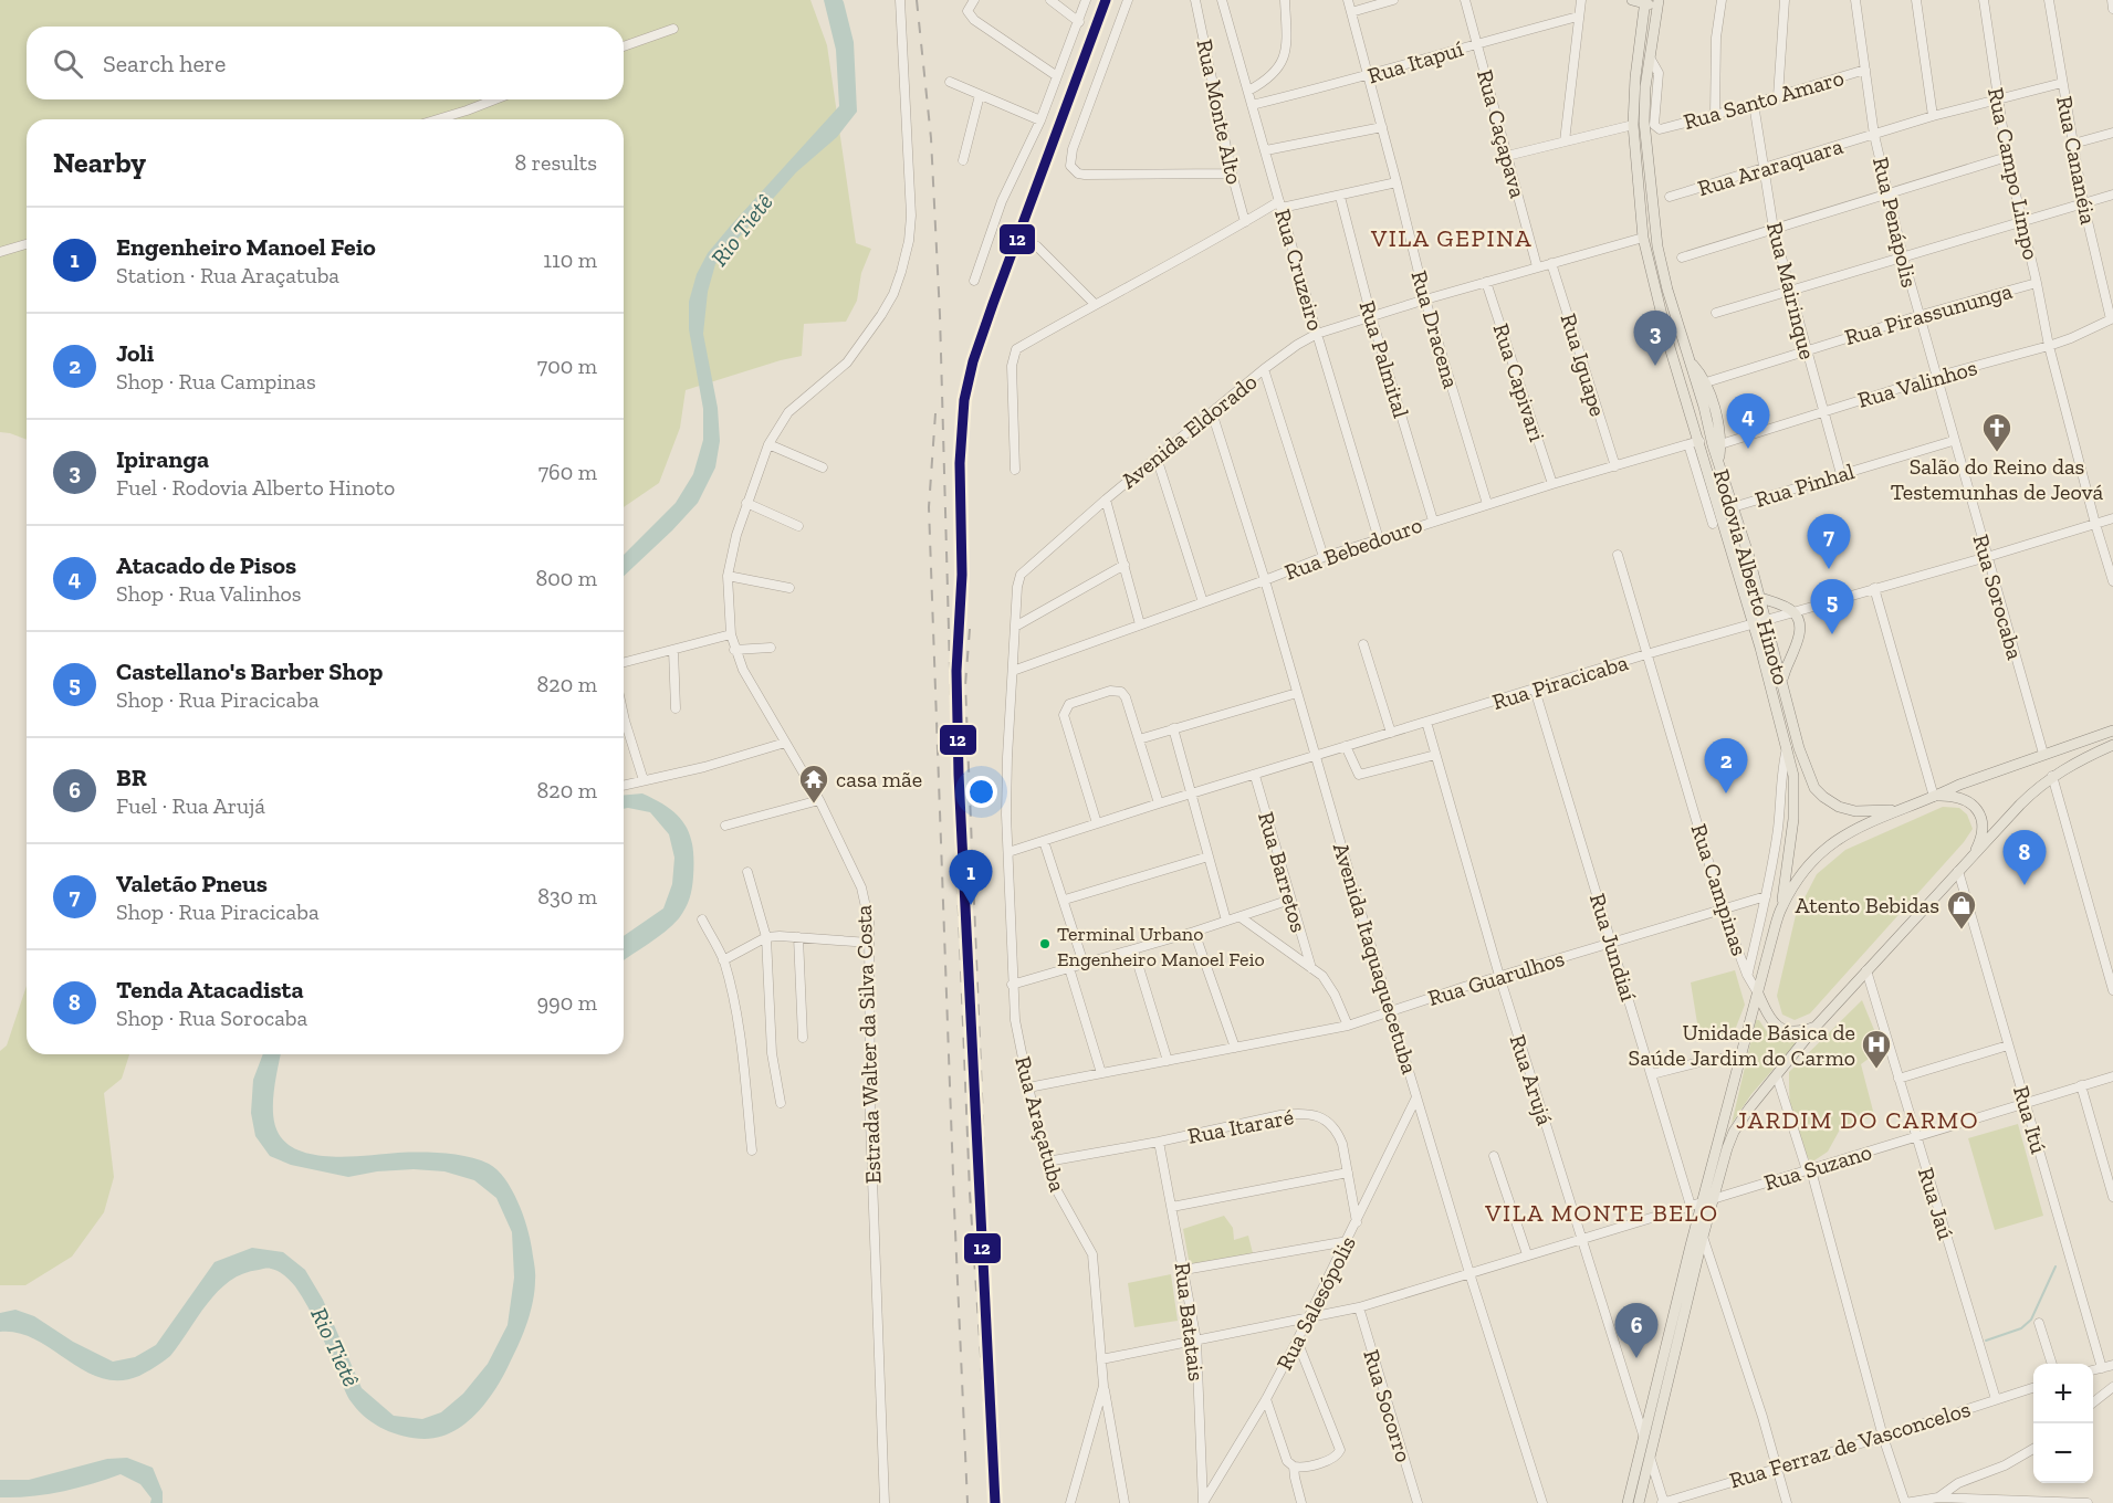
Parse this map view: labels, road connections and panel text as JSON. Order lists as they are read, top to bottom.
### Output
{
  "streets": {
    "main road": ["Rodovia Alberto Hinoto"],
    "street": [
      "Rua Itapuí",
      "Rua Santo Amaro",
      "Rua Monte Alto",
      "Rua Caçapava",
      "Rua Cananéia",
      "Rua Araraquara",
      "Rua Campo Limpo",
      "Rua Penápolis",
      "Rua Cruzeiro",
      "Rua Mairinque",
      "Rua Pirassununga",
      "Rua Dracena",
      "Rua Palmital",
      "Rua Iguape",
      "Rua Capivari",
      "Rua Valinhos",
      "Avenida Eldorado",
      "Rua Pinhal",
      "Rua Bebedouro",
      "Rua Sorocaba",
      "Rua Piracicaba",
      "Rua Barretos",
      "Rua Campinas",
      "Rua Jundiaí",
      "Avenida Itaquaquecetuba",
      "Rua Guarulhos",
      "Estrada Walter da Silva Costa",
      "Rua Arujá",
      "Rua Itú",
      "Rua Araçatuba",
      "Rua Itararé",
      "Rua Suzano",
      "Rua Jaú",
      "Rua Salesópolis",
      "Rua Batatais",
      "Rua Socorro",
      "Rua Ferraz de Vasconcelos"
    ]
  },
  "crossings": [
    ["Rua Itapuí", "Rua Caçapava"],
    ["Rua Itapuí", "Rua Cruzeiro"],
    ["Rua Itapuí", "Rua Dracena"],
    ["Rua Santo Amaro", "Rua Penápolis"],
    ["Rua Santo Amaro", "Rua Mairinque"],
    ["Rua Santo Amaro", "Rodovia Alberto Hinoto"],
    ["Rua Caçapava", "Avenida Eldorado"],
    ["Rua Cananéia", "Rua Araraquara"],
    ["Rua Cananéia", "Rua Valinhos"],
    ["Rua Araraquara", "Rua Campo Limpo"],
    ["Rua Araraquara", "Rua Penápolis"],
    ["Rua Araraquara", "Rua Mairinque"],
    ["Rua Campo Limpo", "Rua Pirassununga"],
    ["Rua Campo Limpo", "Rua Valinhos"],
    ["Rua Campo Limpo", "Rua Piracicaba"],
    ["Rua Penápolis", "Rua Pirassununga"],
    ["Rua Penápolis", "Rua Valinhos"],
    ["Rua Penápolis", "Rua Pinhal"],
    ["Rua Penápolis", "Rua Sorocaba"],
    ["Rua Cruzeiro", "Avenida Eldorado"],
    ["Rua Cruzeiro", "Rua Bebedouro"],
    ["Rua Mairinque", "Rua Pirassununga"],
    ["Rua Mairinque", "Rua Valinhos"],
    ["Rua Mairinque", "Rua Pinhal"],
    ["Rua Dracena", "Avenida Eldorado"],
    ["Rua Dracena", "Rua Bebedouro"],
    ["Rua Palmital", "Avenida Eldorado"],
    ["Rua Palmital", "Rua Bebedouro"],
    ["Rua Iguape", "Avenida Eldorado"],
    ["Rua Iguape", "Rua Bebedouro"],
    ["Rua Capivari", "Avenida Eldorado"],
    ["Rua Capivari", "Rua Bebedouro"],
    ["Avenida Eldorado", "Rua Bebedouro"],
    ["Avenida Eldorado", "Rodovia Alberto Hinoto"],
    ["Avenida Eldorado", "Rua Piracicaba"],
    ["Avenida Eldorado", "Avenida Itaquaquecetuba"],
    ["Avenida Eldorado", "Rua Araçatuba"],
    ["Rua Pinhal", "Rodovia Alberto Hinoto"],
    ["Rua Pinhal", "Rua Sorocaba"],
    ["Rua Bebedouro", "Rodovia Alberto Hinoto"],
    ["Rua Bebedouro", "Avenida Itaquaquecetuba"],
    ["Rodovia Alberto Hinoto", "Rua Piracicaba"],
    ["Rodovia Alberto Hinoto", "Rua Campinas"],
    ["Rodovia Alberto Hinoto", "Rua Guarulhos"],
    ["Rua Sorocaba", "Rua Piracicaba"],
    ["Rua Piracicaba", "Rua Barretos"],
    ["Rua Piracicaba", "Rua Campinas"],
    ["Rua Piracicaba", "Rua Jundiaí"],
    ["Rua Piracicaba", "Avenida Itaquaquecetuba"],
    ["Rua Piracicaba", "Rua Arujá"],
    ["Rua Piracicaba", "Rua Araçatuba"],
    ["Rua Campinas", "Rua Guarulhos"],
    ["Rua Jundiaí", "Rua Guarulhos"],
    ["Rua Jundiaí", "Rua Suzano"],
    ["Avenida Itaquaquecetuba", "Rua Guarulhos"],
    ["Avenida Itaquaquecetuba", "Rua Suzano"],
    ["Avenida Itaquaquecetuba", "Rua Salesópolis"],
    ["Rua Guarulhos", "Rua Arujá"],
    ["Rua Guarulhos", "Rua Araçatuba"],
    ["Rua Arujá", "Rua Suzano"],
    ["Rua Itú", "Rua Suzano"],
    ["Rua Araçatuba", "Rua Itararé"],
    ["Rua Araçatuba", "Rua Suzano"],
    ["Rua Itararé", "Rua Salesópolis"],
    ["Rua Itararé", "Rua Batatais"],
    ["Rua Suzano", "Rua Jaú"],
    ["Rua Suzano", "Rua Salesópolis"],
    ["Rua Suzano", "Rua Batatais"],
    ["Rua Suzano", "Rua Socorro"],
    ["Rua Jaú", "Rua Ferraz de Vasconcelos"],
    ["Rua Salesópolis", "Rua Batatais"]
  ],
  "districts": ["VILA GEPINA", "JARDIM DO CARMO", "VILA MONTE BELO"],
  "water": ["Rio Tietê"],
  "places": {
    "church": ["Salão do Reino das Testemunhas de Jeová"],
    "temple": ["casa mãe"],
    "shop": ["Atento Bebidas"],
    "other": ["Terminal Urbano Engenheiro Manoel Feio"],
    "hospital": ["Unidade Básica de Saúde Jardim do Carmo"]
  },
  "lines": ["transit line 12"],
  "page": {
    "search": "Search here",
    "heading": ["Nearby", "8 results"],
    "list": [
      {
        "mark": "1",
        "name": "Engenheiro Manoel Feio",
        "note": "Station · Rua Araçatuba",
        "value": "110 m"
      },
      {
        "mark": "2",
        "name": "Joli",
        "note": "Shop · Rua Campinas",
        "value": "700 m"
      },
      {
        "mark": "3",
        "name": "Ipiranga",
        "note": "Fuel · Rodovia Alberto Hinoto",
        "value": "760 m"
      },
      {
        "mark": "4",
        "name": "Atacado de Pisos",
        "note": "Shop · Rua Valinhos",
        "value": "800 m"
      },
      {
        "mark": "5",
        "name": "Castellano's Barber Shop",
        "note": "Shop · Rua Piracicaba",
        "value": "820 m"
      },
      {
        "mark": "6",
        "name": "BR",
        "note": "Fuel · Rua Arujá",
        "value": "820 m"
      },
      {
        "mark": "7",
        "name": "Valetão Pneus",
        "note": "Shop · Rua Piracicaba",
        "value": "830 m"
      },
      {
        "mark": "8",
        "name": "Tenda Atacadista",
        "note": "Shop · Rua Sorocaba",
        "value": "990 m"
      }
    ],
    "pins": [
      "3",
      "4",
      "7",
      "5",
      "2",
      "8",
      "1",
      "6"
    ],
    "map_buttons": ["+", "−"]
  }
}
